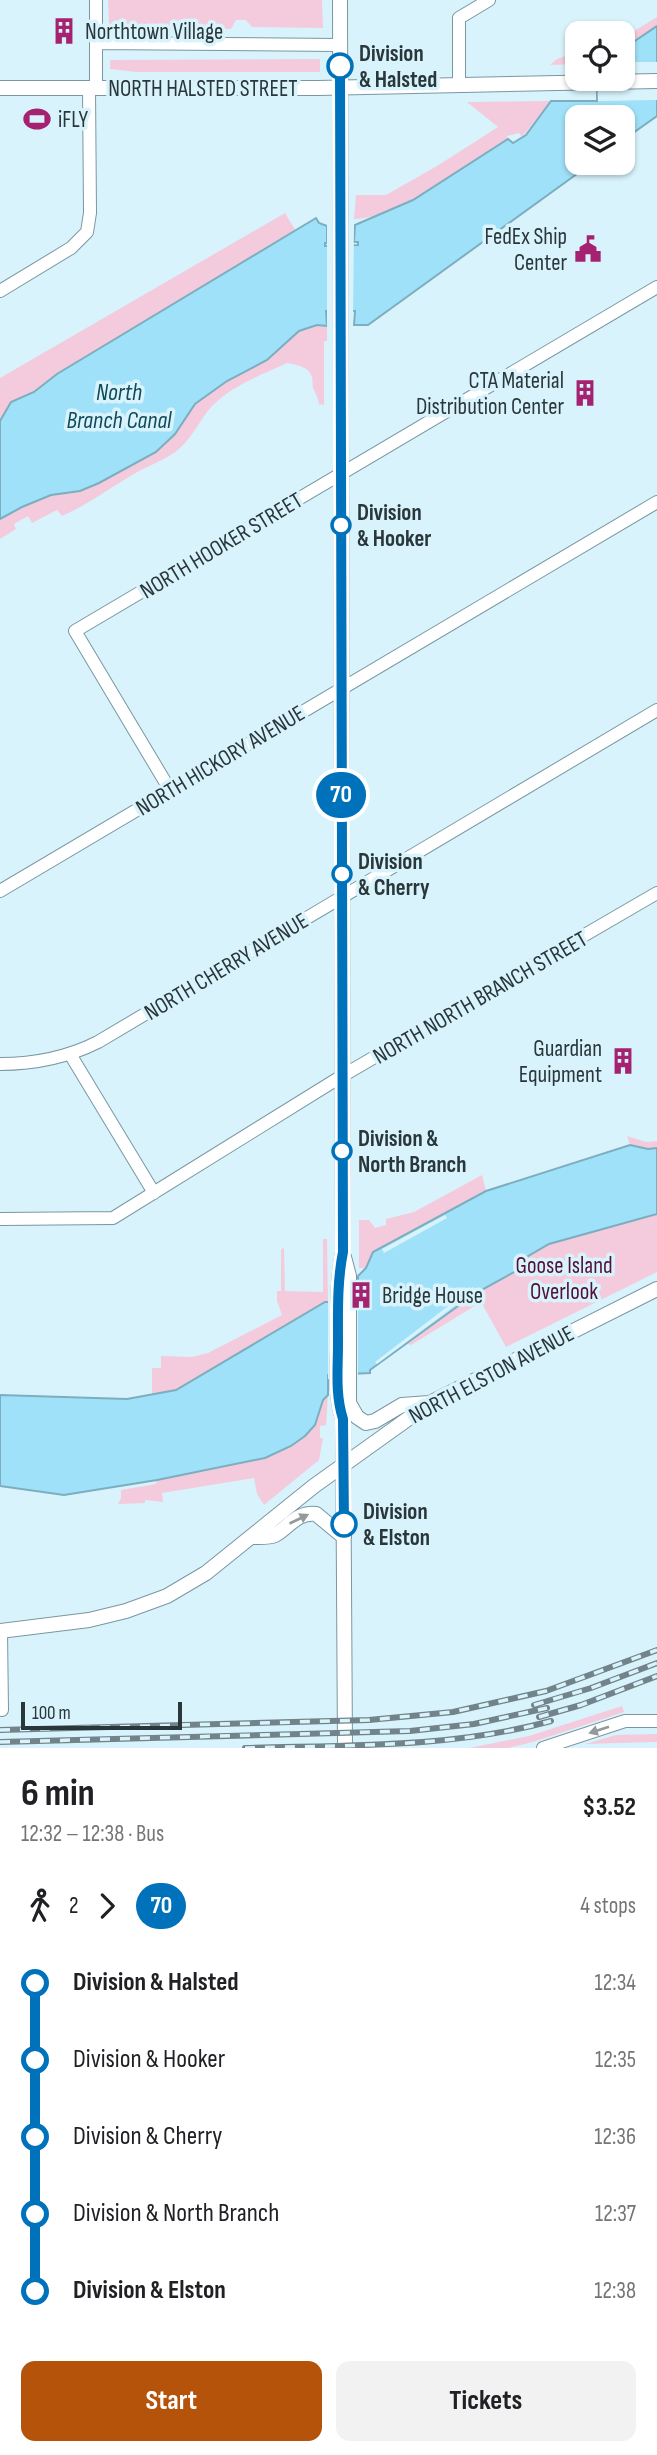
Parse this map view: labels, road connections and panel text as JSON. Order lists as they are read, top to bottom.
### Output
{
  "streets": {
    "main road": ["NORTH HALSTED STREET", "NORTH ELSTON AVENUE"],
    "street": [
      "NORTH HOOKER STREET",
      "NORTH HICKORY AVENUE",
      "NORTH CHERRY AVENUE",
      "NORTH NORTH BRANCH STREET"
    ]
  },
  "crossings": [
    ["NORTH HOOKER STREET", "NORTH HICKORY AVENUE"]
  ],
  "water": ["North Branch Canal"],
  "parks": ["Goose Island Overlook"],
  "places": {
    "building": [
      "Northtown Village",
      "CTA Material Distribution Center",
      "Guardian Equipment",
      "Bridge House"
    ],
    "other": [
      "Division & Halsted",
      "Division & Hooker",
      "Division & Cherry",
      "Division & North Branch",
      "Division & Elston"
    ],
    "sports": ["iFLY"],
    "public building": ["FedEx Ship Center"]
  },
  "lines": ["bus line 70"],
  "scale_bar": "100 m",
  "page": {
    "on_map": "70",
    "scale": "100 m",
    "heading": ["6 min", "12:32 – 12:38 · Bus", "$3.52"],
    "legs": ["2", "70", "4 stops"],
    "list": [
      {
        "name": "Division & Halsted",
        "value": "12:34"
      },
      {
        "name": "Division & Hooker",
        "value": "12:35"
      },
      {
        "name": "Division & Cherry",
        "value": "12:36"
      },
      {
        "name": "Division & North Branch",
        "value": "12:37"
      },
      {
        "name": "Division & Elston",
        "value": "12:38"
      }
    ],
    "buttons": ["Start", "Tickets"]
  }
}
